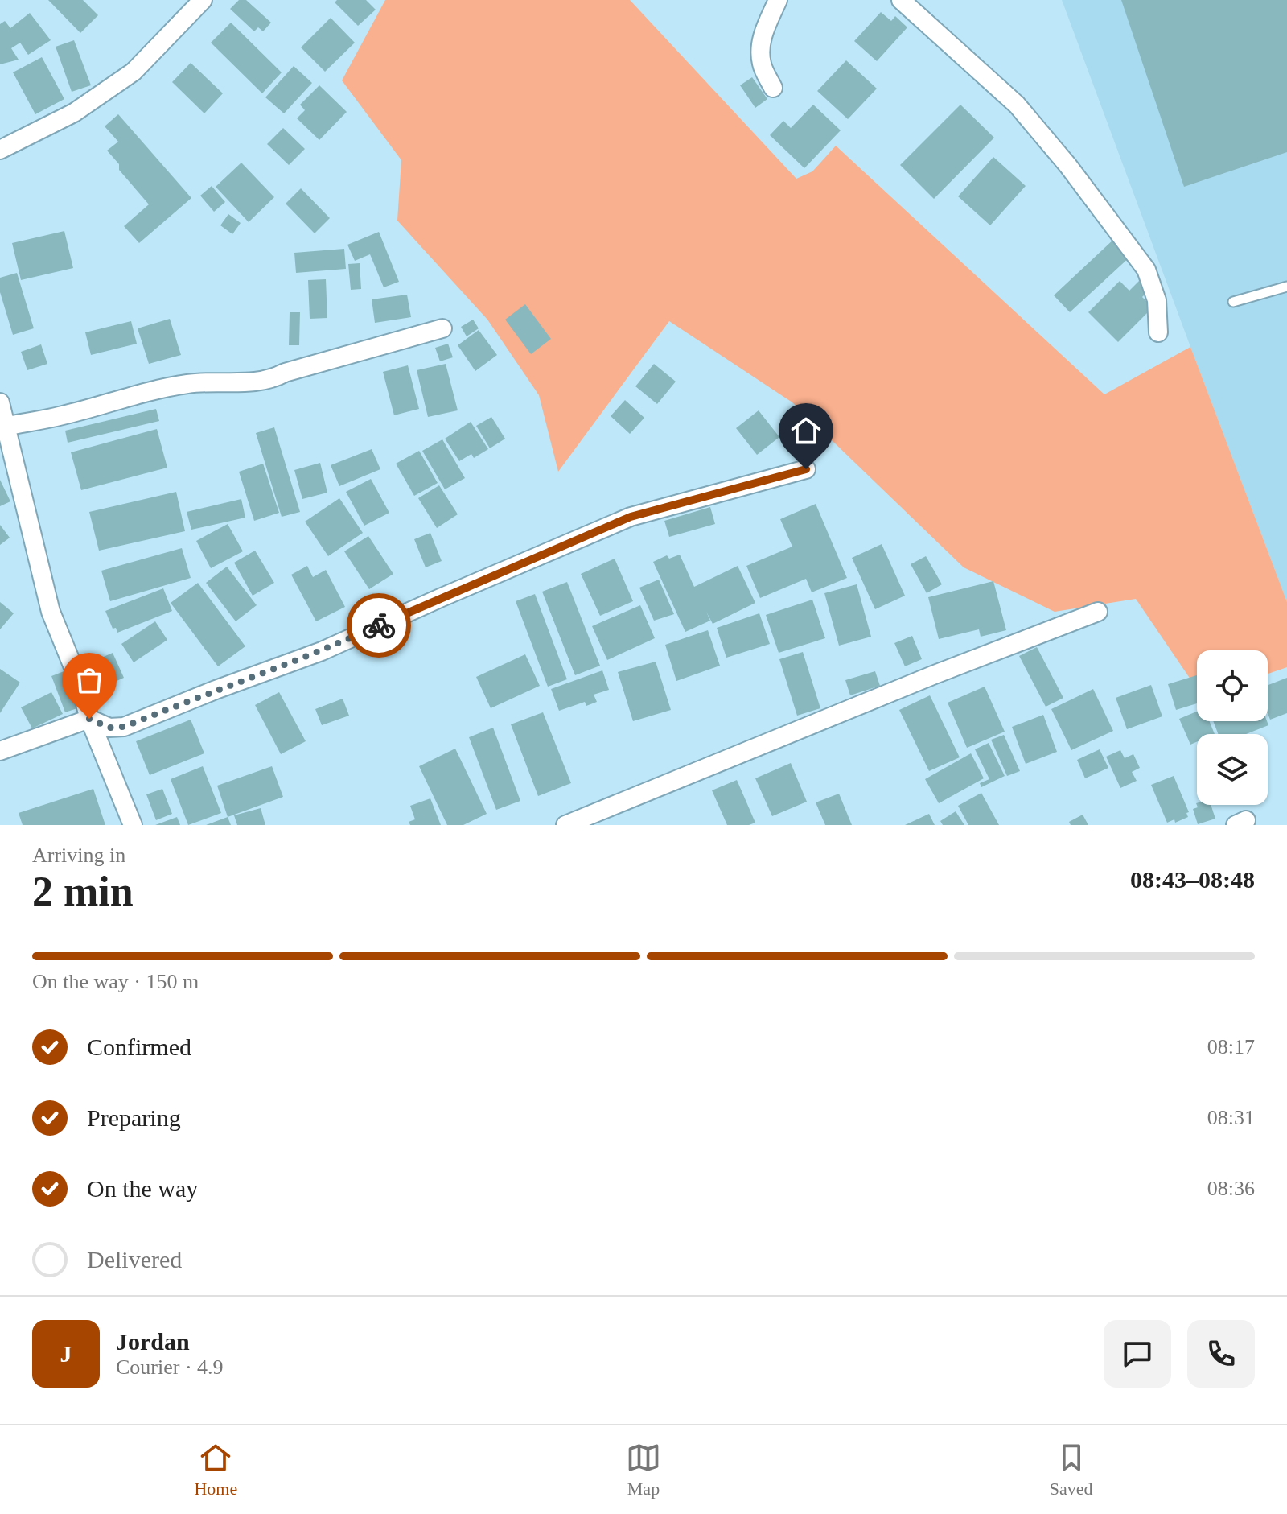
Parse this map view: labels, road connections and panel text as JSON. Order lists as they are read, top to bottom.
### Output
{
  "page": {
    "heading": ["2 min", "Arriving in", "08:43–08:48"],
    "panel": ["Jordan", "Courier · 4.9"],
    "bar": "On the way · 150 m",
    "list": [
      ["Confirmed", "08:17"],
      ["Preparing", "08:31"],
      ["On the way", "08:36"],
      "Delivered"
    ],
    "round": "J",
    "tabs": ["Home", "Map", "Saved"]
  }
}
